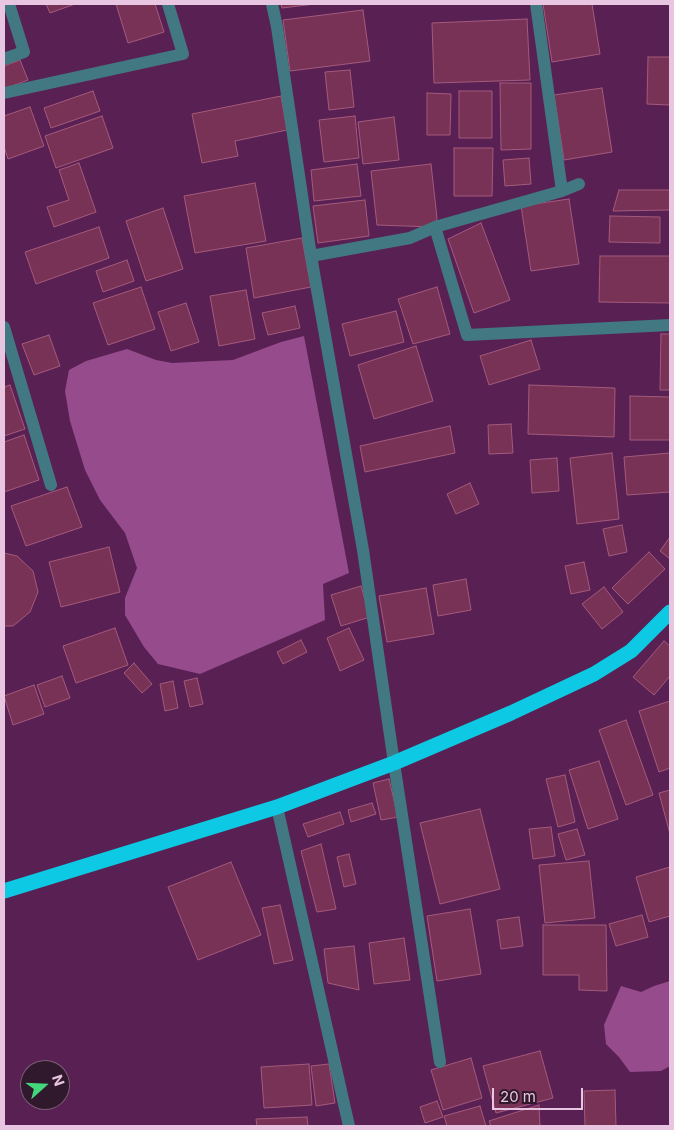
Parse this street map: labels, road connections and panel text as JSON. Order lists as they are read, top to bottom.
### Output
{
  "scale_bar": "20 m",
  "north": "right"
}
